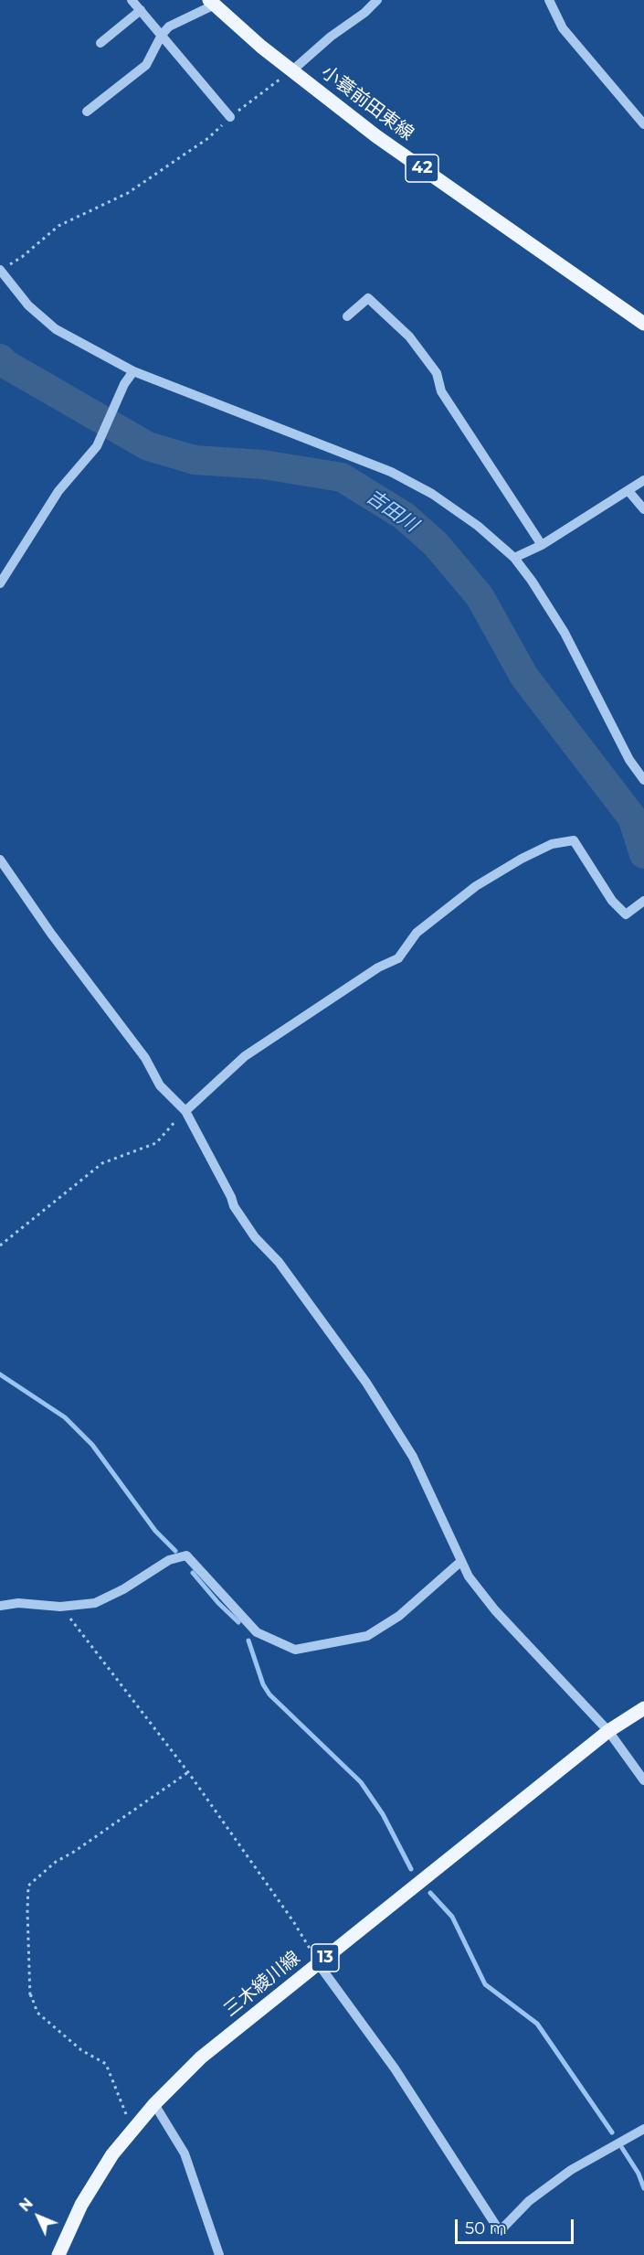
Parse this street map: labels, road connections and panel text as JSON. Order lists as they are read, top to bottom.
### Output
{
  "streets": {
    "main road": [
      "小蓑前田東線",
      "42",
      "13",
      "三木綾川線"
    ]
  },
  "water": ["吉田川"],
  "scale_bar": "50 m",
  "north": "top left"
}
